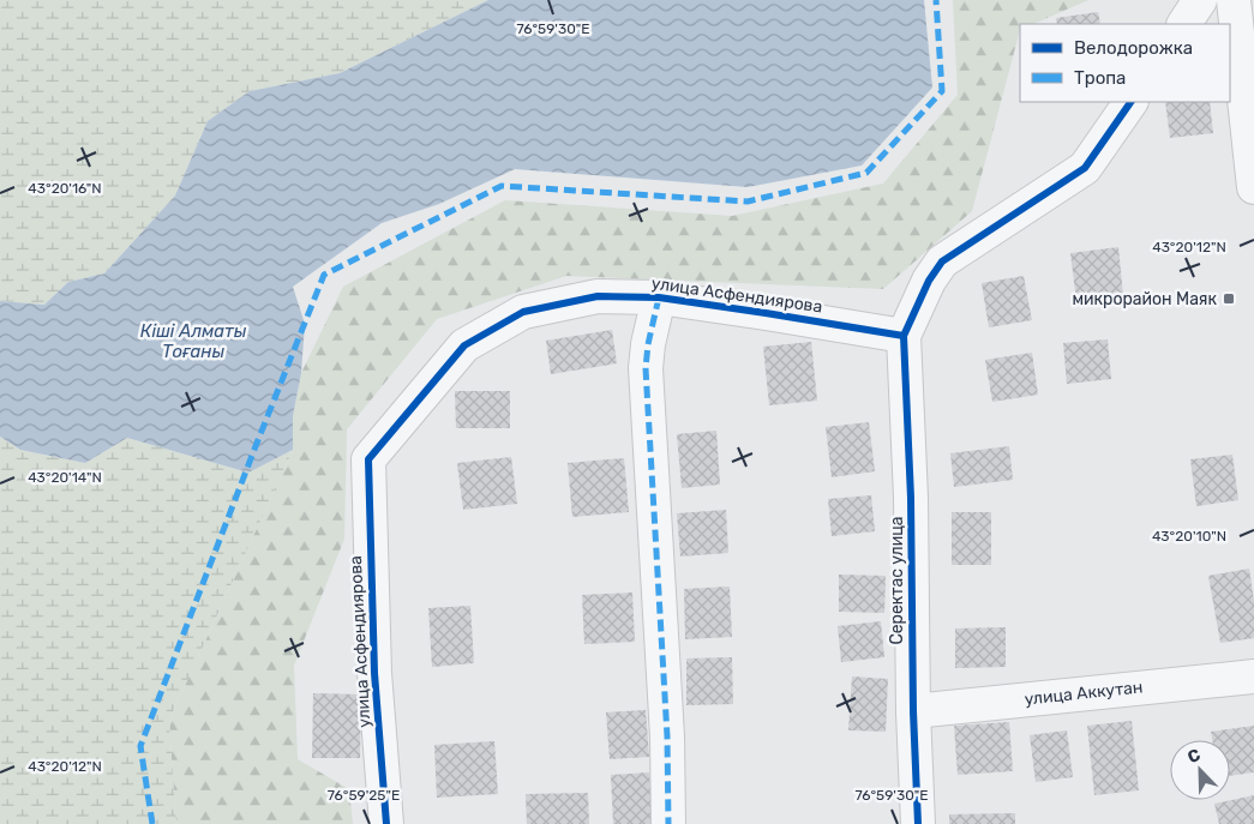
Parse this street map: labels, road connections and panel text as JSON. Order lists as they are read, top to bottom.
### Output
{
  "streets": {
    "street": ["улица Асфендиярова", "Серектас улица", "улица Аккутан"]
  },
  "crossings": [
    ["улица Асфендиярова", "Серектас улица"],
    ["Серектас улица", "улица Аккутан"]
  ],
  "water": ["Кіші Алматы Тоғаны"],
  "places": {
    "transit": ["микрорайон Маяк"]
  },
  "legend": ["Велодорожка", "Тропа"],
  "north": "top left",
  "coordinates": [
    "76°59'30\"E",
    "43°20'16\"N",
    "43°20'12\"N",
    "43°20'14\"N",
    "43°20'10\"N",
    "76°59'25\"E"
  ]
}
